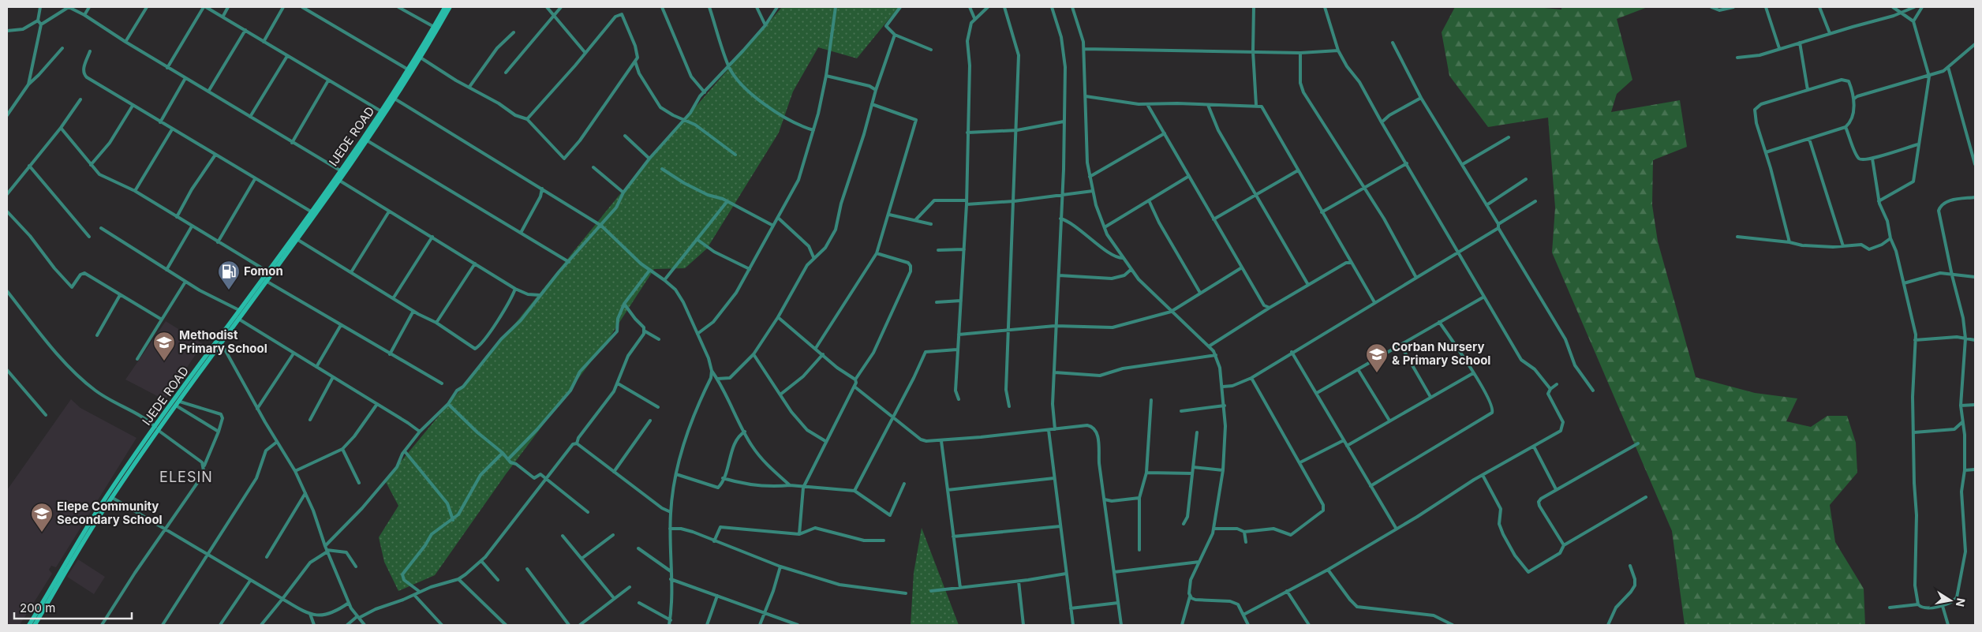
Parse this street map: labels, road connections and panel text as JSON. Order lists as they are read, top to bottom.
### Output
{
  "streets": {
    "main road": ["IJEDE ROAD"]
  },
  "districts": ["ELESIN"],
  "places": {
    "fuel station": ["Fomon"],
    "school or university": ["Methodist Primary School", "Corban Nursery & Primary School", "Elepe Community Secondary School"]
  },
  "scale_bar": "200 m",
  "north": "right"
}
